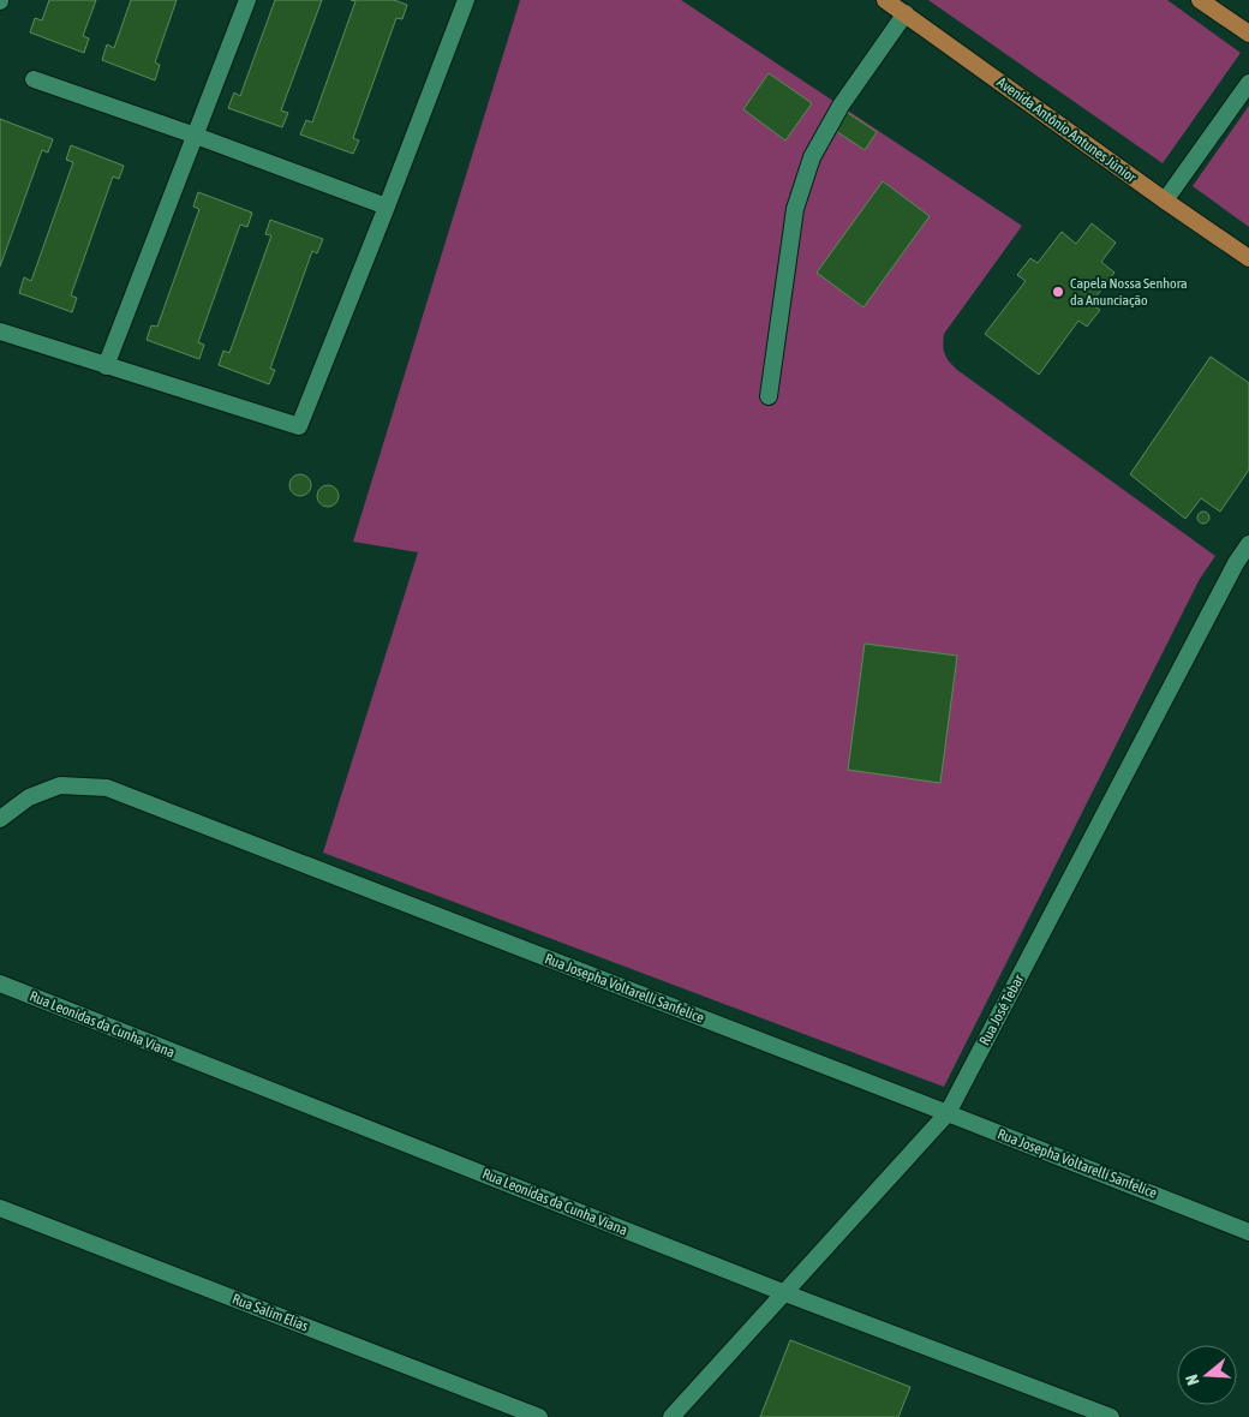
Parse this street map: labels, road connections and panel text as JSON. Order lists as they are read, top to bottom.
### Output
{
  "streets": {
    "main road": ["Avenida Antônio Antunes Júnior"],
    "street": [
      "Rua Josepha Voltarelli Sanfelice",
      "Rua José Tebar",
      "Rua Leonidas da Cunha Viana",
      "Rua Salim Elias"
    ]
  },
  "crossings": [
    ["Rua Josepha Voltarelli Sanfelice", "Rua José Tebar"],
    ["Rua José Tebar", "Rua Leonidas da Cunha Viana"]
  ],
  "places": ["Capela Nossa Senhora da Anunciação"],
  "north": "left"
}
